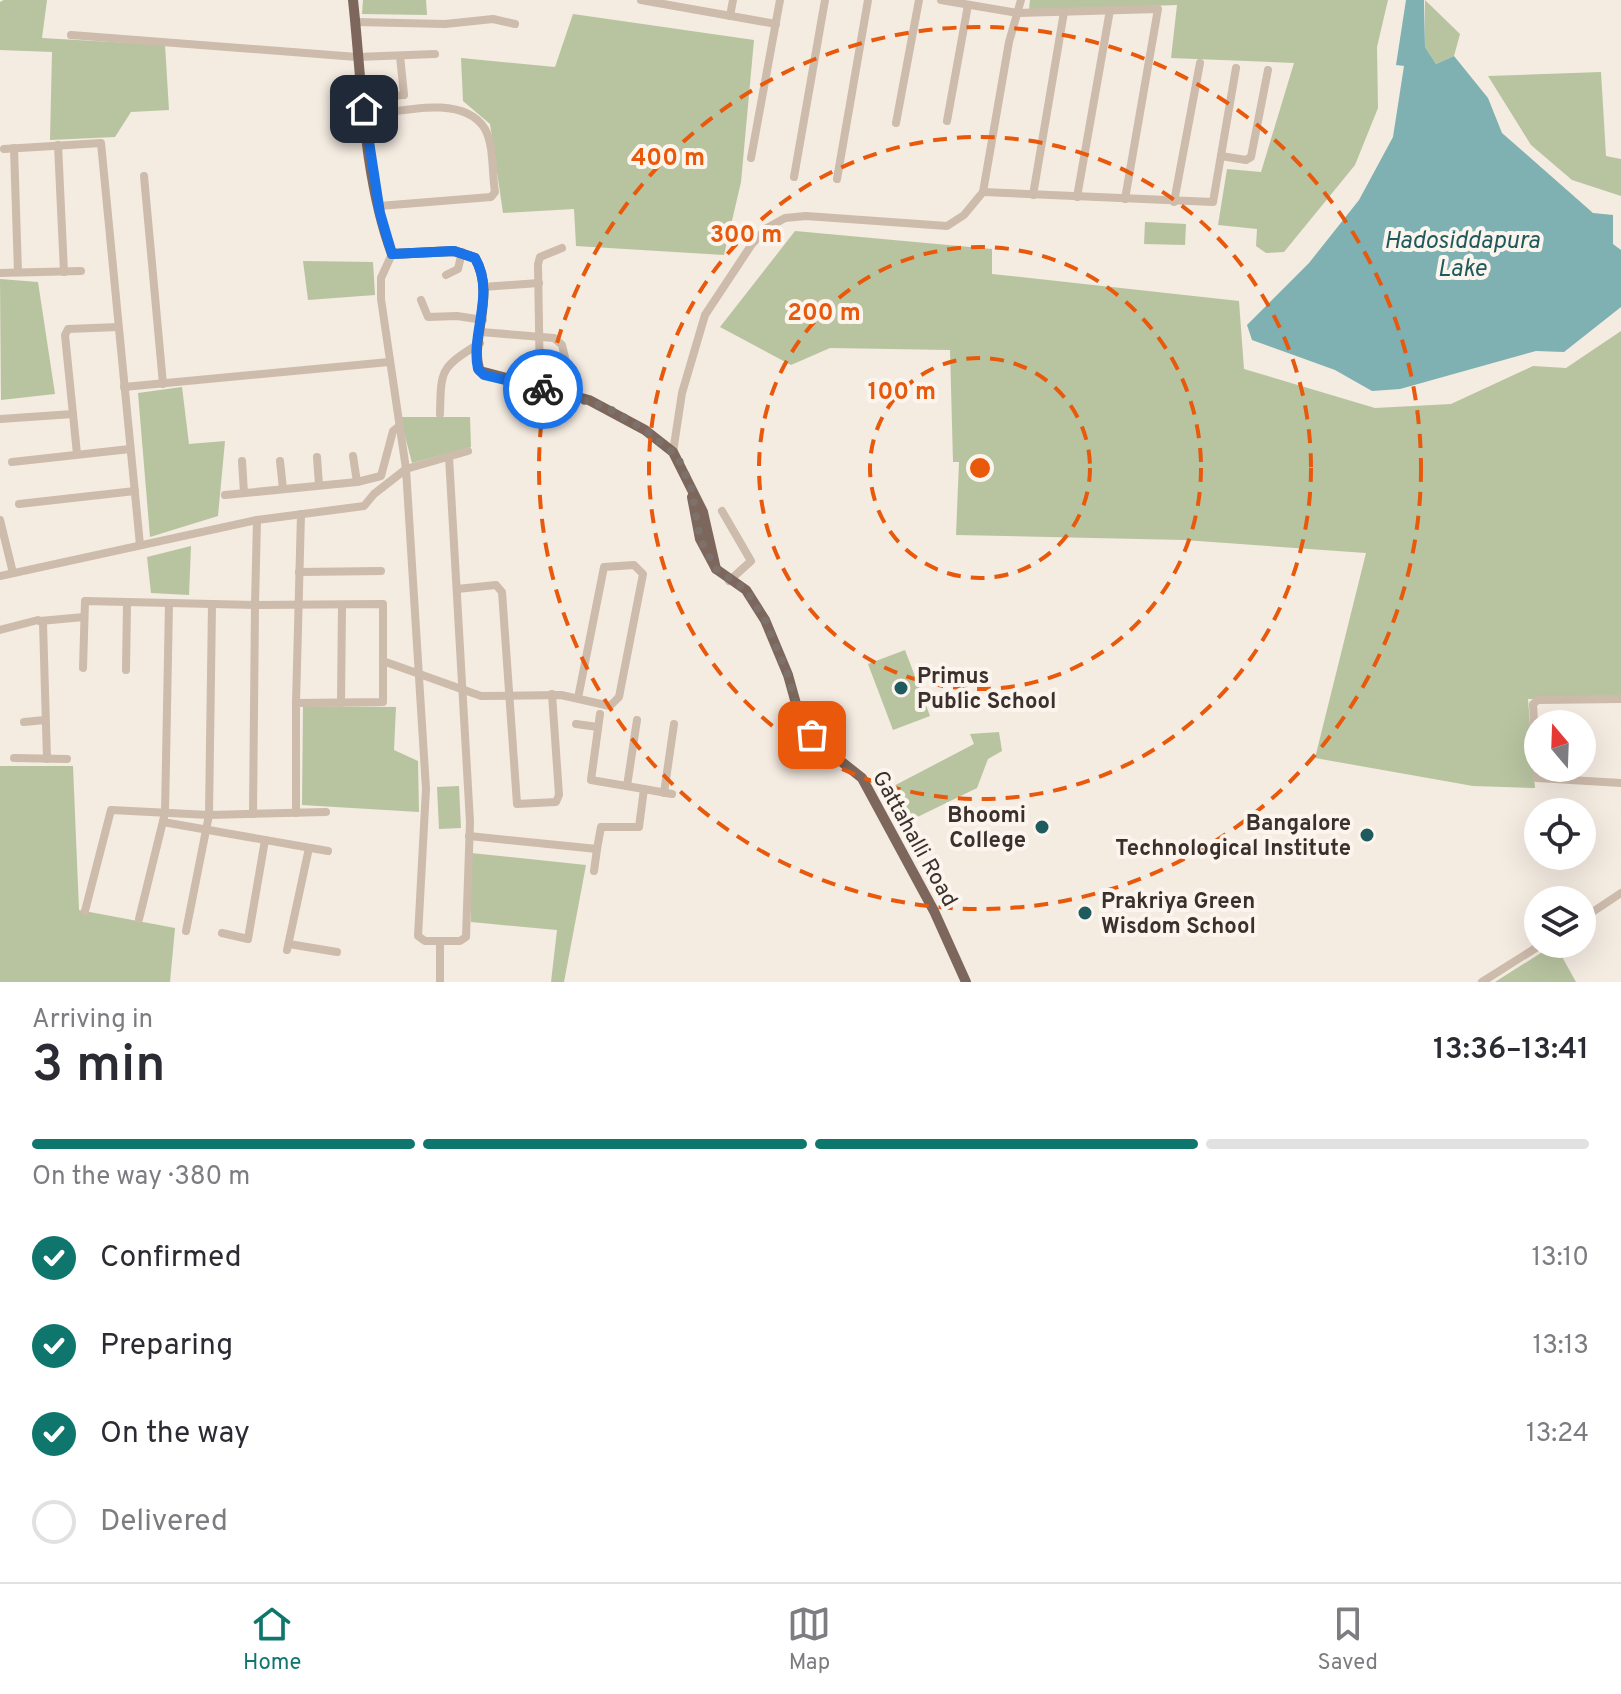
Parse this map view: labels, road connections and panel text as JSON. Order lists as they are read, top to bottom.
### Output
{
  "streets": {
    "main road": ["Gattahalli Road"]
  },
  "water": ["Hadosiddapura Lake"],
  "places": [
    "Primus Public School",
    "Bhoomi College",
    "Bangalore Technological Institute",
    "Prakriya Green Wisdom School"
  ],
  "north": "top",
  "page": {
    "heading": ["3 min", "Arriving in", "13:36–13:41"],
    "bar": "On the way · 380 m",
    "list": [
      ["Confirmed", "13:10"],
      ["Preparing", "13:13"],
      ["On the way", "13:24"],
      "Delivered"
    ],
    "tabs": ["Home", "Map", "Saved"]
  },
  "rings": [
    "400 m",
    "300 m",
    "200 m",
    "100 m"
  ]
}
